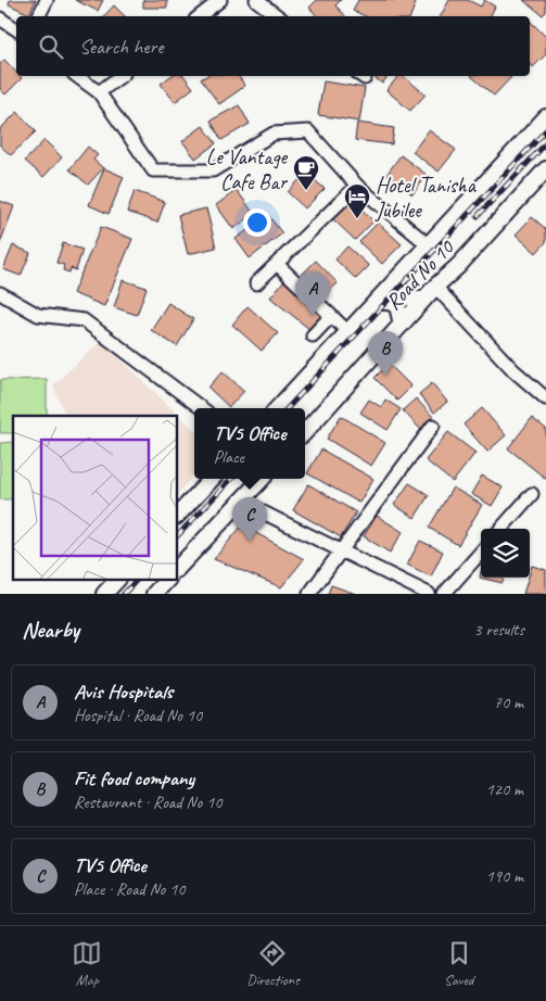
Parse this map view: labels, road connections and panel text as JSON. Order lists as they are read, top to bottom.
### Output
{
  "streets": {
    "main road": ["Road No 10"]
  },
  "places": {
    "cafe": ["Le Vantage Cafe Bar"],
    "hotel": ["Hotel Tanisha Jubilee"]
  },
  "page": {
    "search": "Search here",
    "pins": ["A", "B", "C"],
    "popup": ["TV5 Office", "Place"],
    "heading": ["Nearby", "3 results"],
    "list": [
      {
        "mark": "A",
        "name": "Avis Hospitals",
        "note": "Hospital · Road No 10",
        "value": "70 m"
      },
      {
        "mark": "B",
        "name": "Fit food company",
        "note": "Restaurant · Road No 10",
        "value": "120 m"
      },
      {
        "mark": "C",
        "name": "TV5 Office",
        "note": "Place · Road No 10",
        "value": "190 m"
      }
    ],
    "nav": ["Map", "Directions", "Saved"]
  }
}
